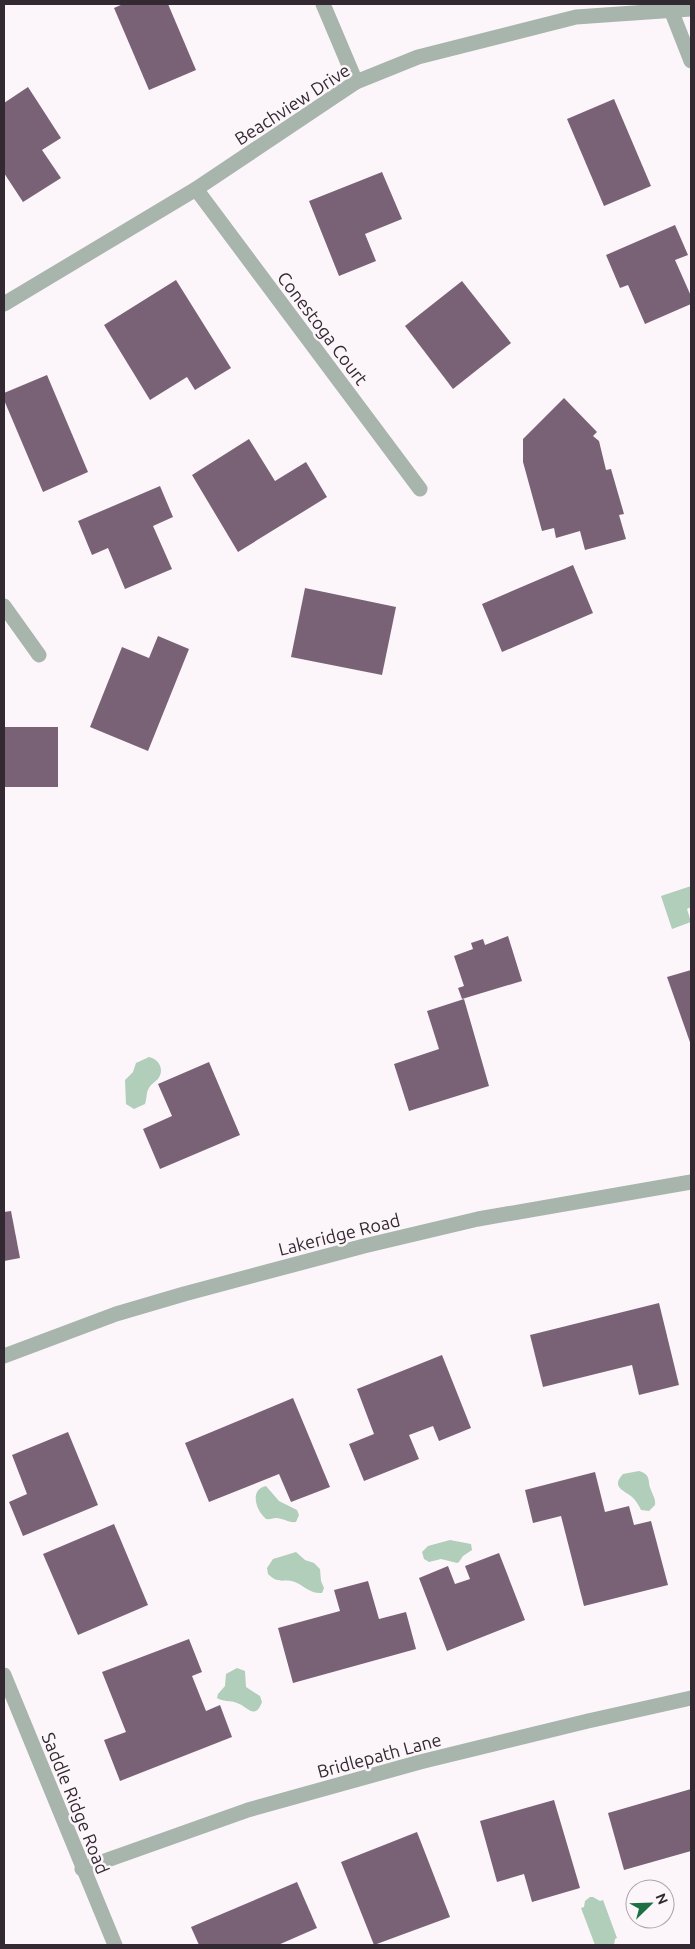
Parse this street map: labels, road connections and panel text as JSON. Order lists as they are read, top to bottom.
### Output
{
  "streets": {
    "street": [
      "Beachview Drive",
      "Conestoga Court",
      "Lakeridge Road",
      "Bridlepath Lane",
      "Saddle Ridge Road"
    ]
  },
  "crossings": [
    ["Beachview Drive", "Conestoga Court"],
    ["Bridlepath Lane", "Saddle Ridge Road"]
  ],
  "north": "top right"
}
